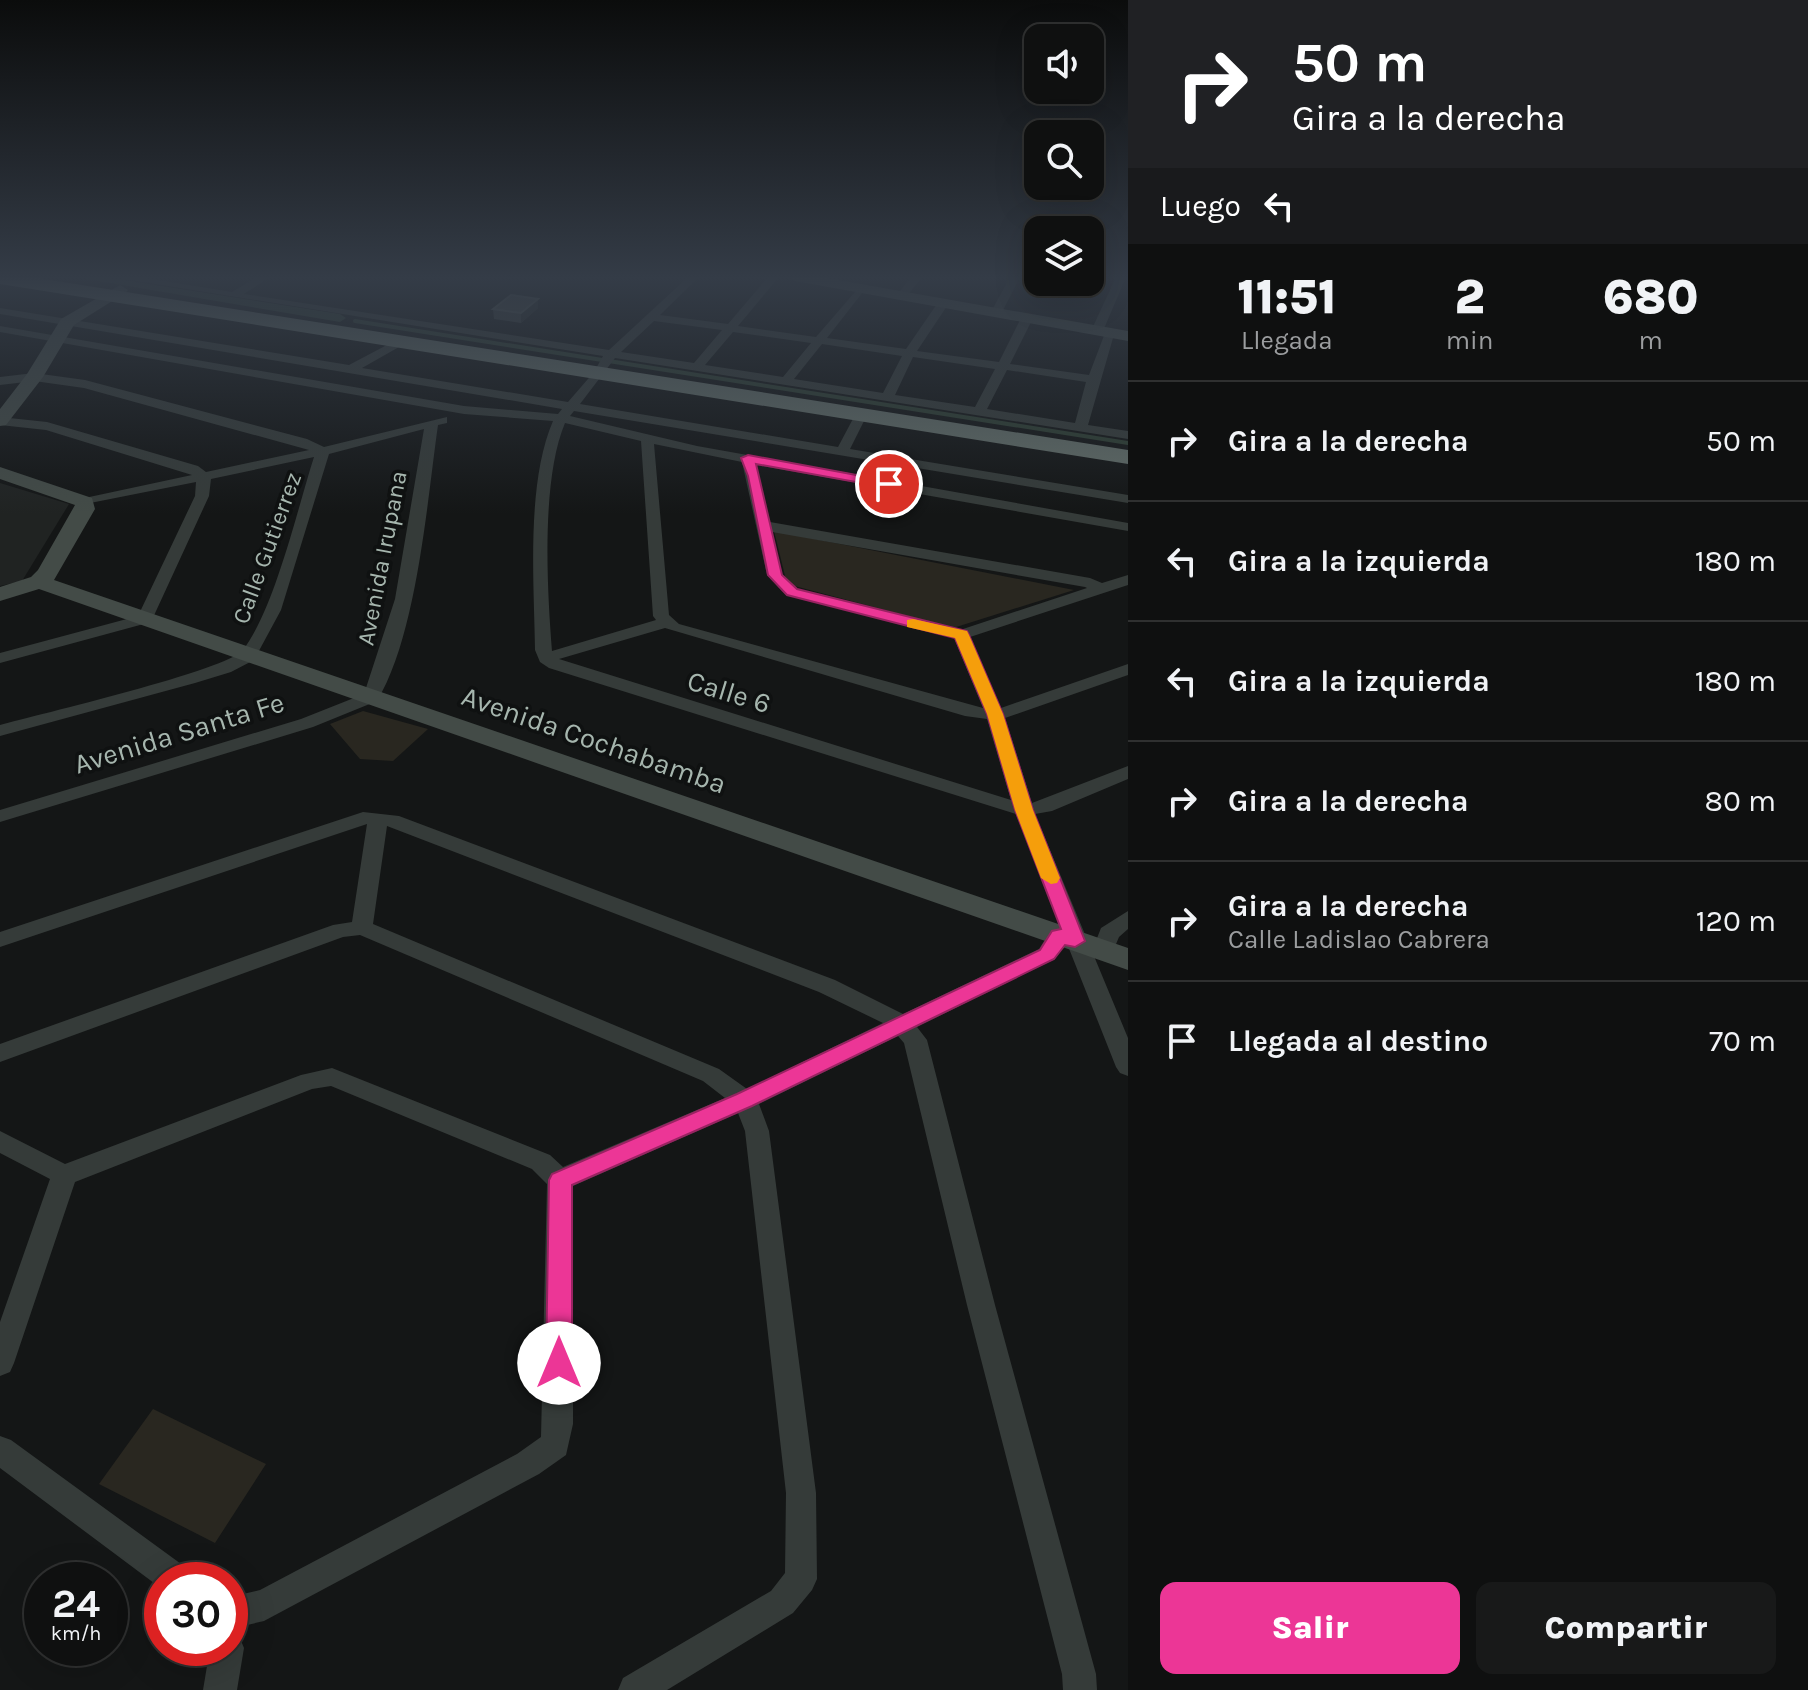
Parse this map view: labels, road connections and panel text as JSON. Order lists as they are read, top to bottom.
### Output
{
  "streets": {
    "street": [
      "Calle Gutierrez",
      "Avenida Irupana",
      "Calle 6",
      "Avenida Santa Fe",
      "Avenida Cochabamba"
    ]
  },
  "crossings": [
    ["Calle Gutierrez", "Avenida Cochabamba"],
    ["Avenida Irupana", "Avenida Santa Fe"],
    ["Avenida Irupana", "Avenida Cochabamba"],
    ["Avenida Santa Fe", "Avenida Cochabamba"]
  ],
  "page": {
    "turn": ["50 m", "Gira a la derecha"],
    "then": "Luego",
    "eta": [
      "11:51",
      "Llegada",
      "2",
      "min",
      "680",
      "m"
    ],
    "list": [
      {
        "name": "Gira a la derecha",
        "value": "50 m"
      },
      {
        "name": "Gira a la izquierda",
        "value": "180 m"
      },
      {
        "name": "Gira a la izquierda",
        "value": "180 m"
      },
      {
        "name": "Gira a la derecha",
        "value": "80 m"
      },
      {
        "name": "Gira a la derecha",
        "note": "Calle Ladislao Cabrera",
        "value": "120 m"
      },
      {
        "name": "Llegada al destino",
        "value": "70 m"
      }
    ],
    "speed": "24 km/h",
    "limit": "30",
    "buttons": ["Salir", "Compartir"]
  }
}
